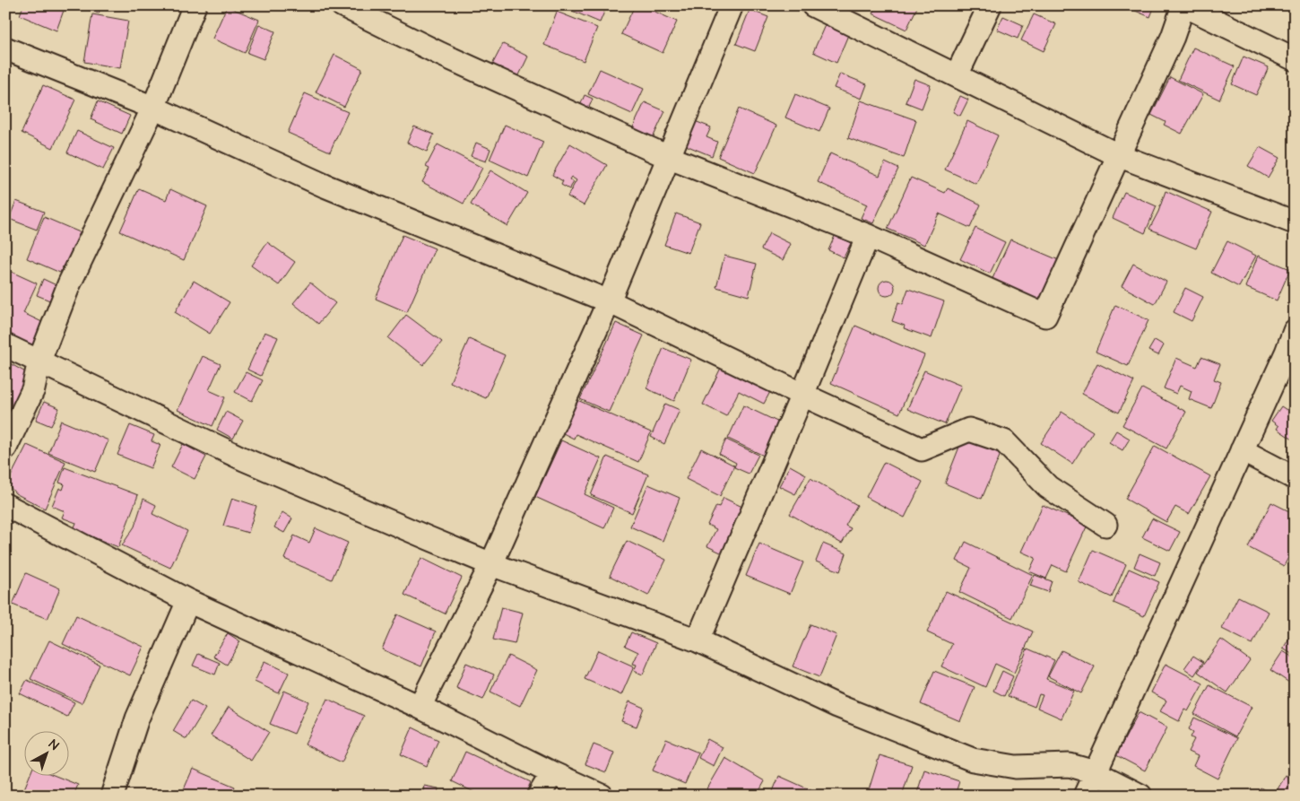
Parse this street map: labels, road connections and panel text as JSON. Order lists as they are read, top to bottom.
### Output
{
  "north": "top right"
}
